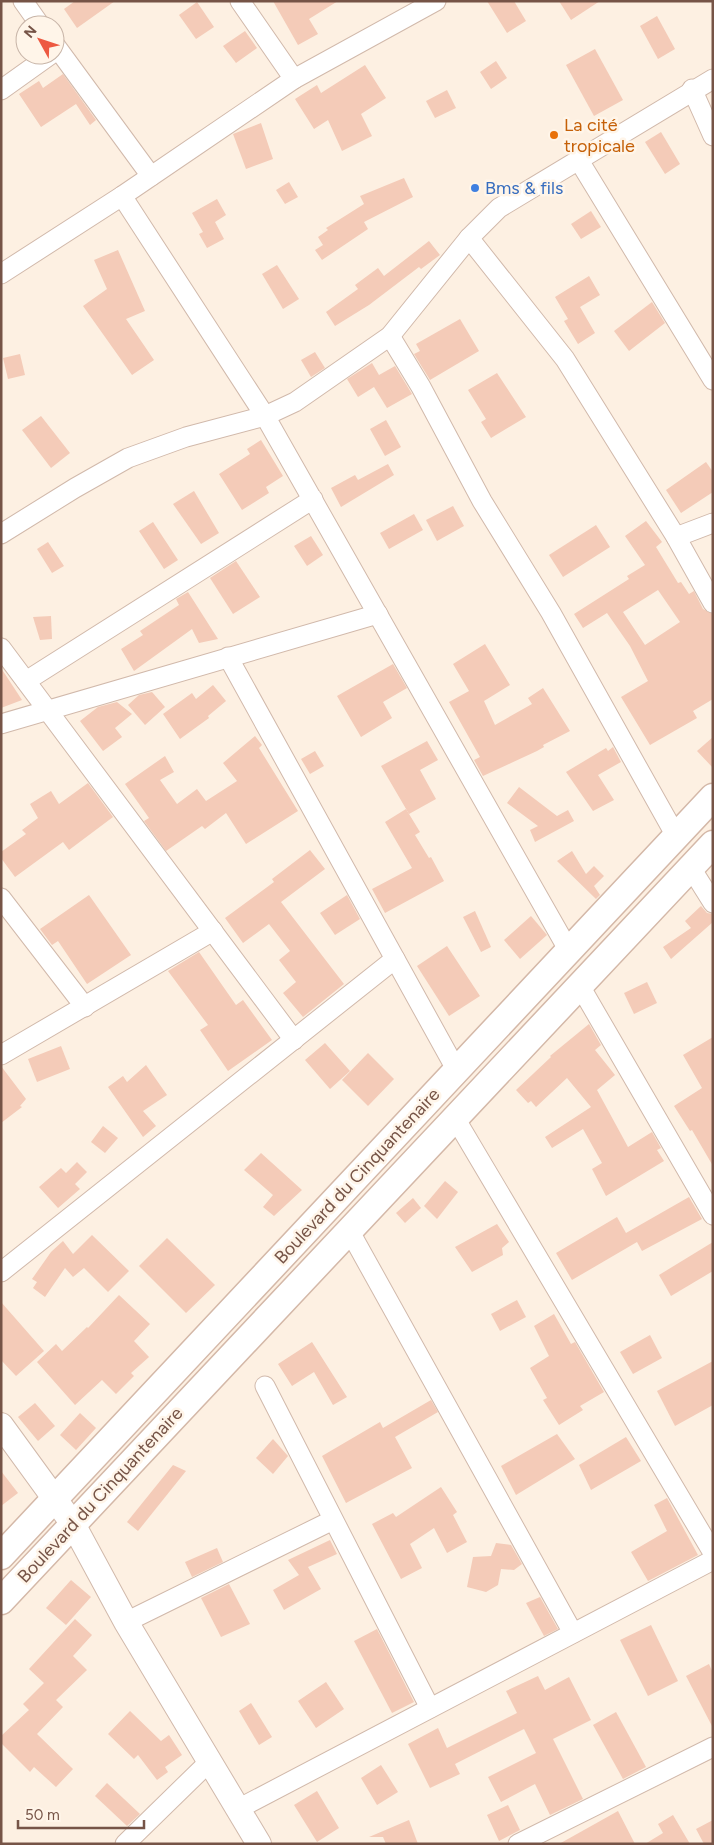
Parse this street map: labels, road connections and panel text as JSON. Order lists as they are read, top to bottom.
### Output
{
  "streets": {
    "main road": ["Boulevard du Cinquantenaire"]
  },
  "places": ["La cité tropicale", "Bms & fils"],
  "scale_bar": "50 m",
  "north": "top left"
}
